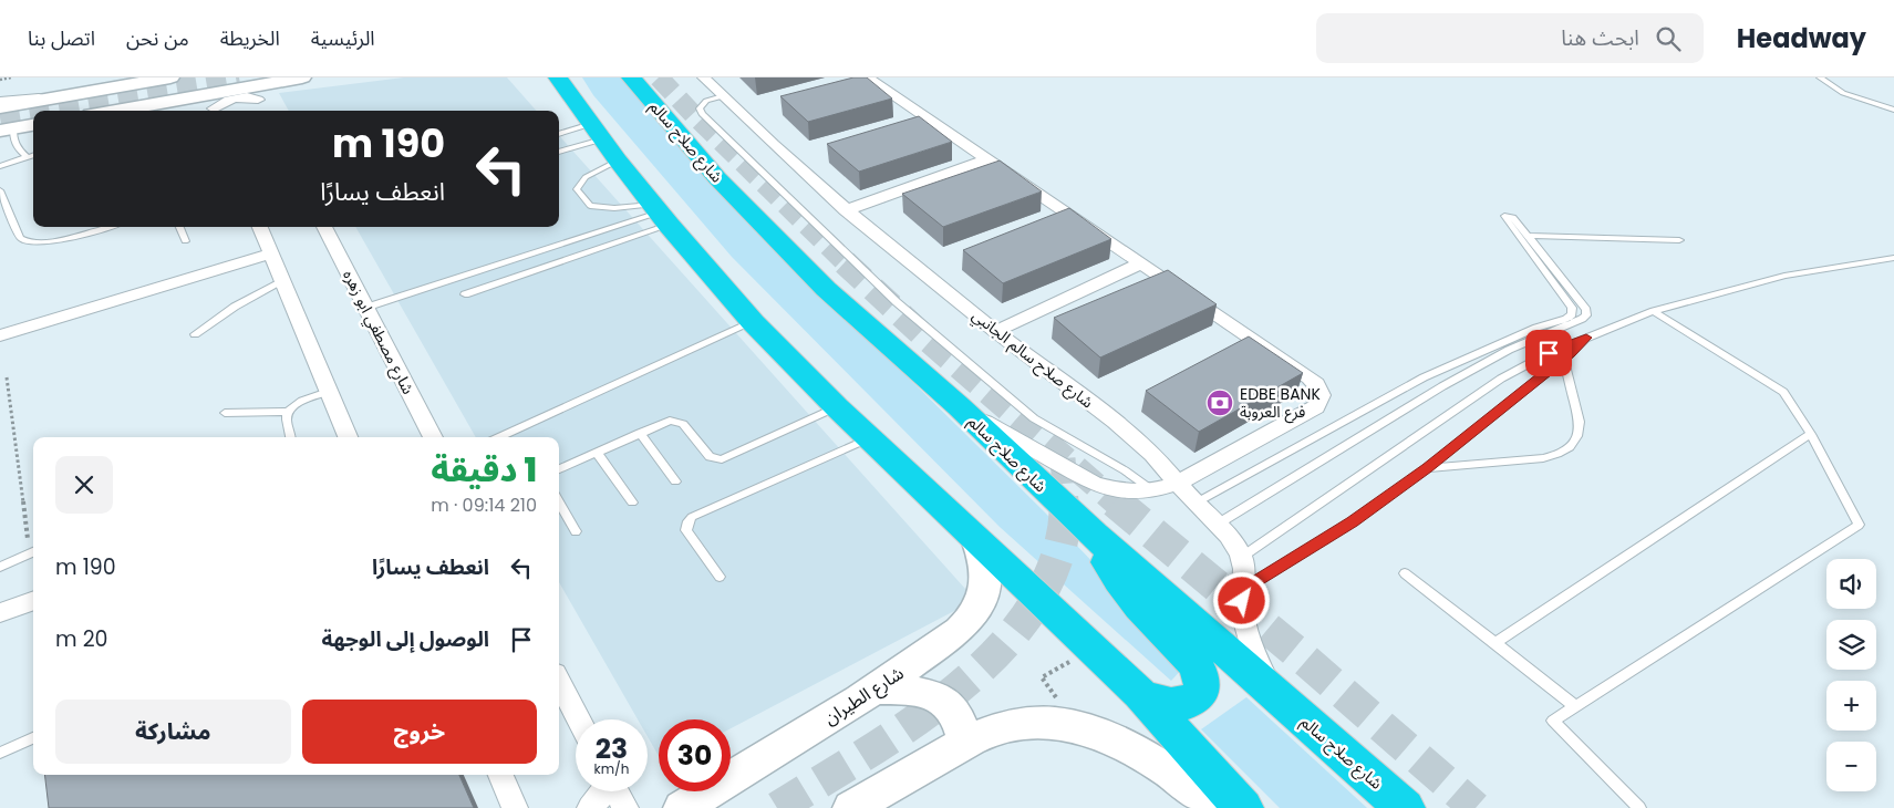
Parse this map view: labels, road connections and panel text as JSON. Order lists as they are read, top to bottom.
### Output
{
  "streets": {
    "highway": ["شارع صلاح سالم"],
    "main road": ["شارع الطيران"],
    "street": ["شارع مصطفي ابو زهره", "شارع صلاح سالم الجانبي"]
  },
  "places": {
    "bank": ["EDBE BANK فرع العروبة"]
  },
  "page": {
    "header": "Headway",
    "search": "ابحث هنا",
    "nav": [
      "الرئيسية",
      "الخريطة",
      "من نحن",
      "اتصل بنا"
    ],
    "turn": ["190 m", "انعطف يسارًا"],
    "heading": ["1 دقيقة", "210 m · 09:14"],
    "list": [
      {
        "name": "انعطف يسارًا",
        "value": "190 m"
      },
      {
        "name": "الوصول إلى الوجهة",
        "value": "20 m"
      }
    ],
    "map_buttons": ["+", "−"],
    "buttons": ["خروج", "مشاركة"],
    "speed": "23 km/h",
    "limit": "30"
  }
}
